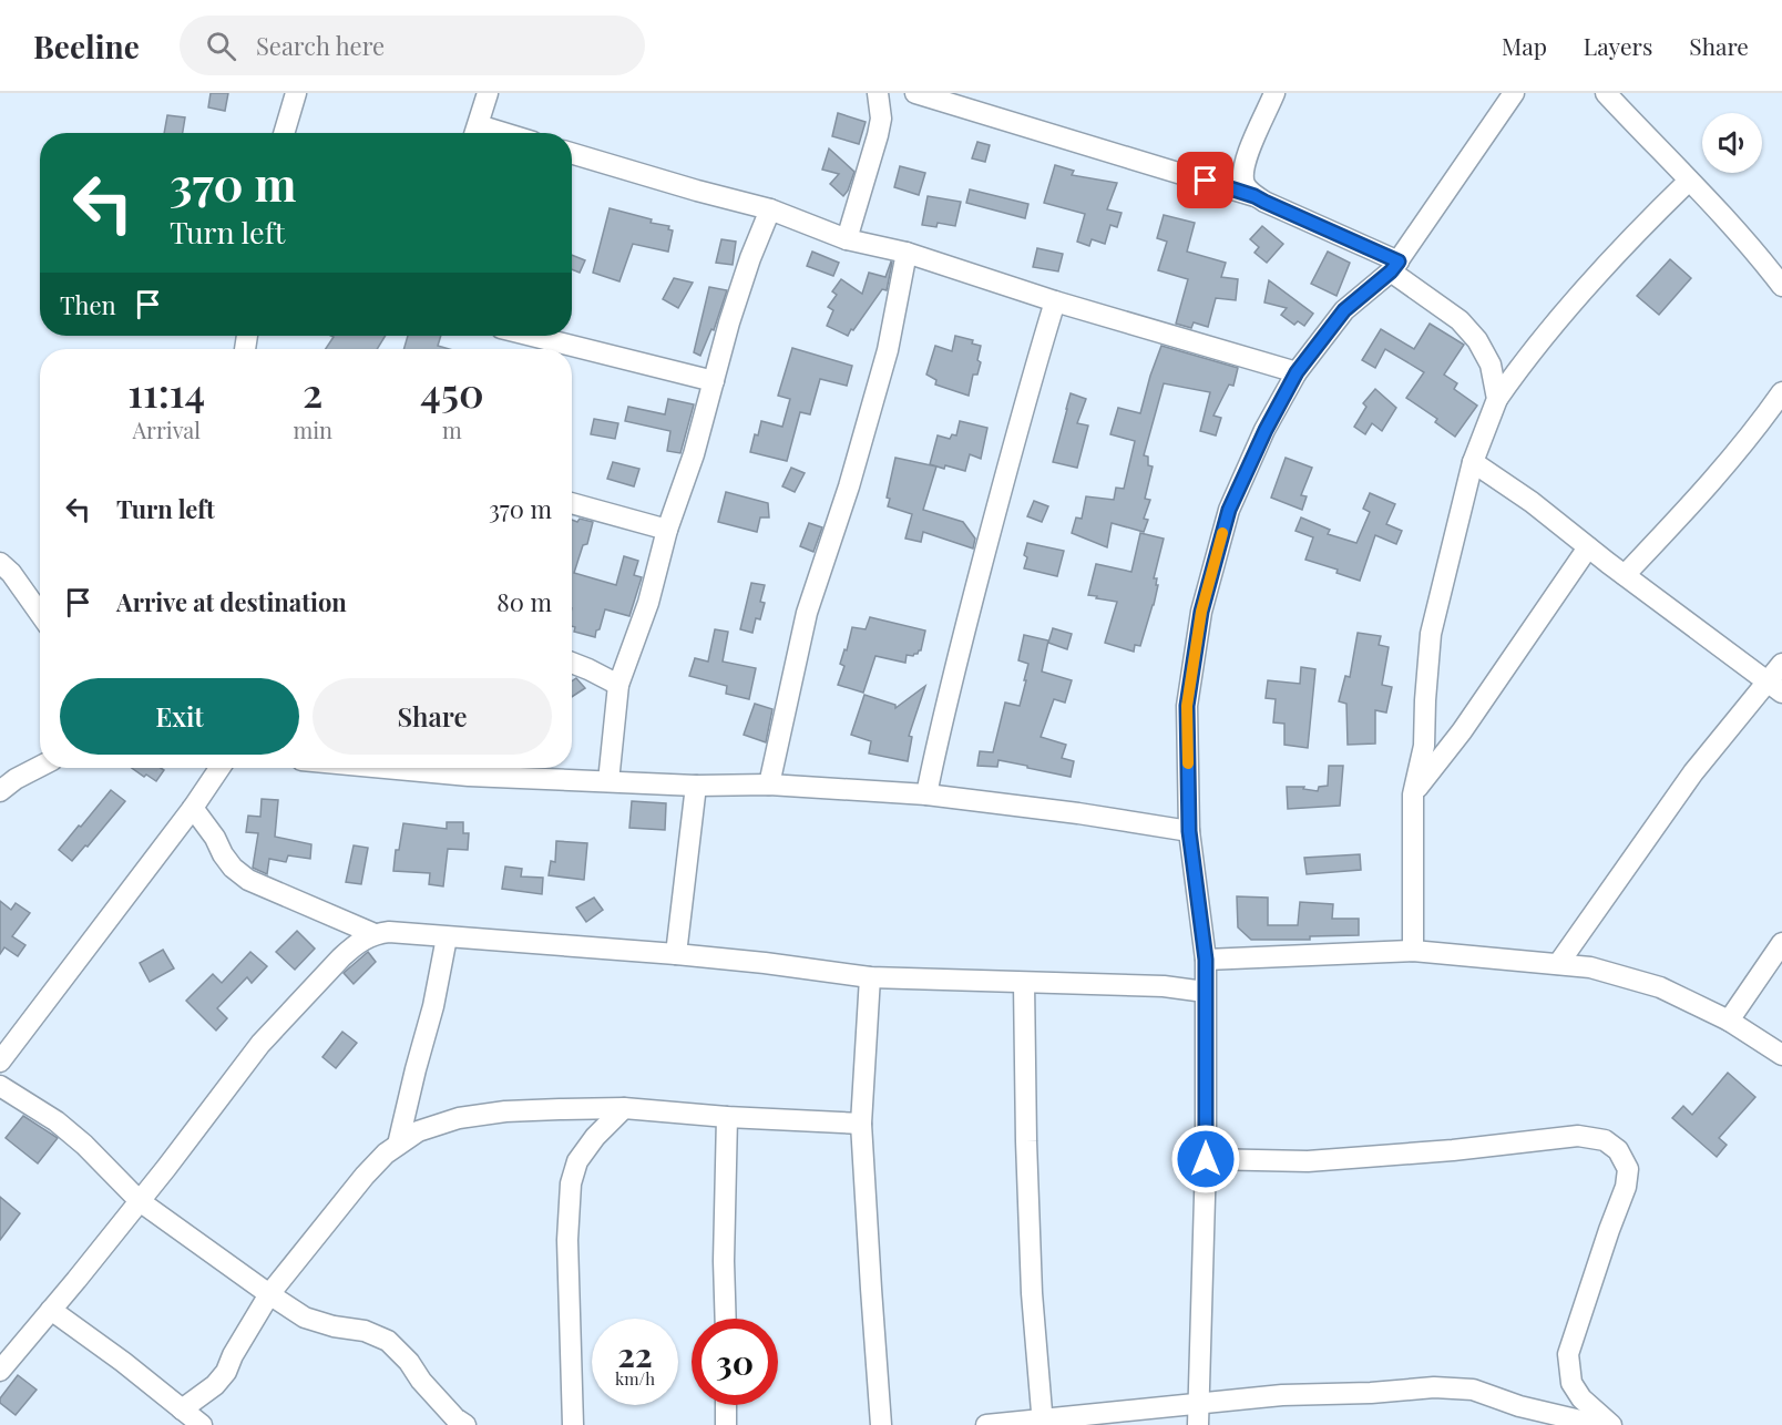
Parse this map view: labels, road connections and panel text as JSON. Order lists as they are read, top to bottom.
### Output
{
  "page": {
    "header": "Beeline",
    "search": "Search here",
    "nav": ["Map", "Layers", "Share"],
    "turn": ["370 m", "Turn left"],
    "then": "Then",
    "eta": [
      "11:14",
      "Arrival",
      "2",
      "min",
      "450",
      "m"
    ],
    "list": [
      {
        "name": "Turn left",
        "value": "370 m"
      },
      {
        "name": "Arrive at destination",
        "value": "80 m"
      }
    ],
    "buttons": ["Exit", "Share"],
    "speed": "22 km/h",
    "limit": "30"
  }
}
